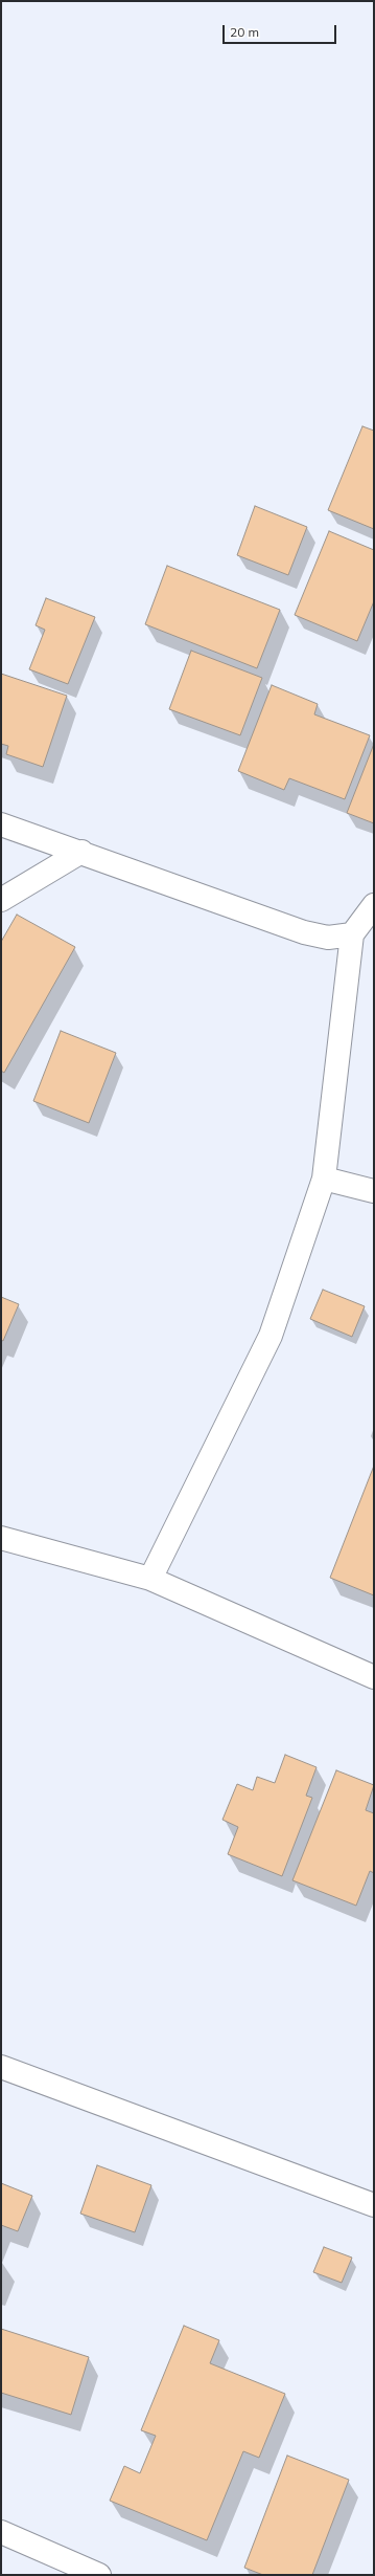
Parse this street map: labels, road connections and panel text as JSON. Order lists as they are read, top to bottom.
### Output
{
  "scale_bar": "20 m"
}
